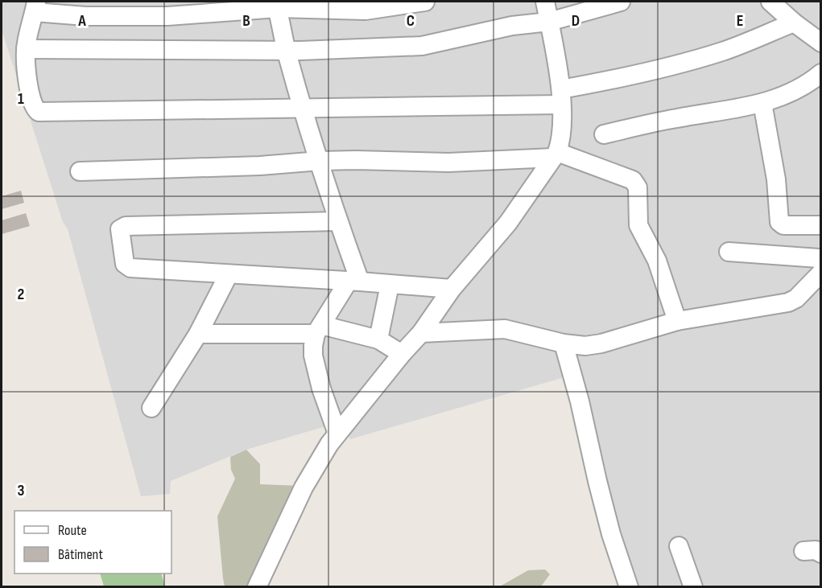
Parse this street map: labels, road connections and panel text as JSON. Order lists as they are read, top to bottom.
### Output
{
  "legend": ["Route", "Bâtiment"],
  "grid": {
    "columns": [
      "A",
      "B",
      "C",
      "D",
      "E"
    ],
    "rows": ["1", "2", "3"]
  }
}
